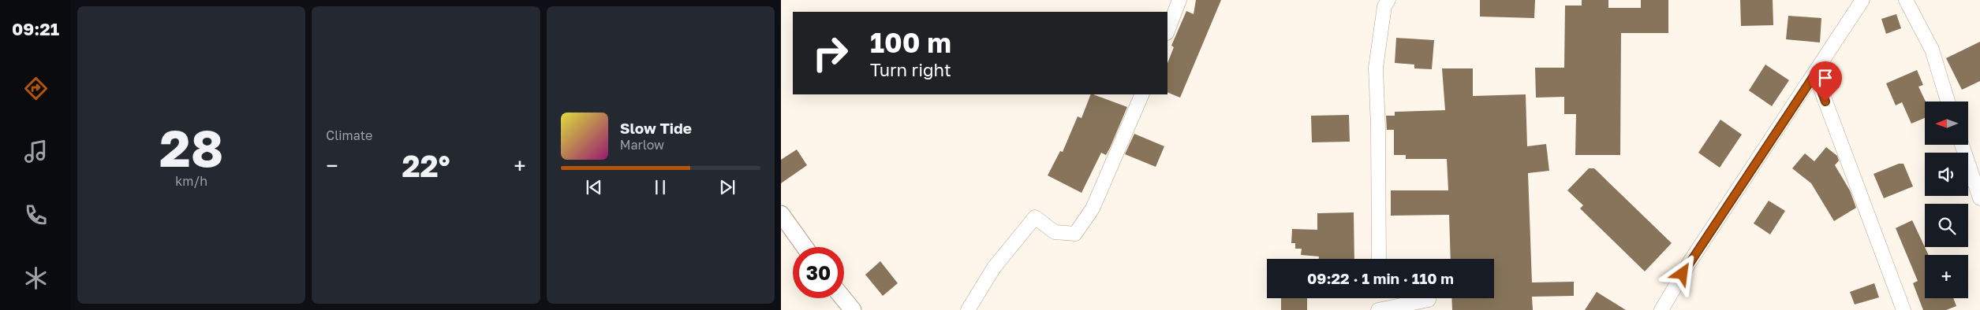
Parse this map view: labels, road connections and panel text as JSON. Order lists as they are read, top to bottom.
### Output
{
  "north": "left",
  "page": {
    "tabs": "09:21",
    "tile": [
      ["28", "km/h"],
      "Climate"
    ],
    "turn": ["100 m", "Turn right"],
    "map_buttons": "+",
    "song": ["Slow Tide", "Marlow"],
    "heat": ["−", "22°", "+"],
    "limit": "30",
    "trip": "09:22 · 1 min · 110 m"
  }
}
